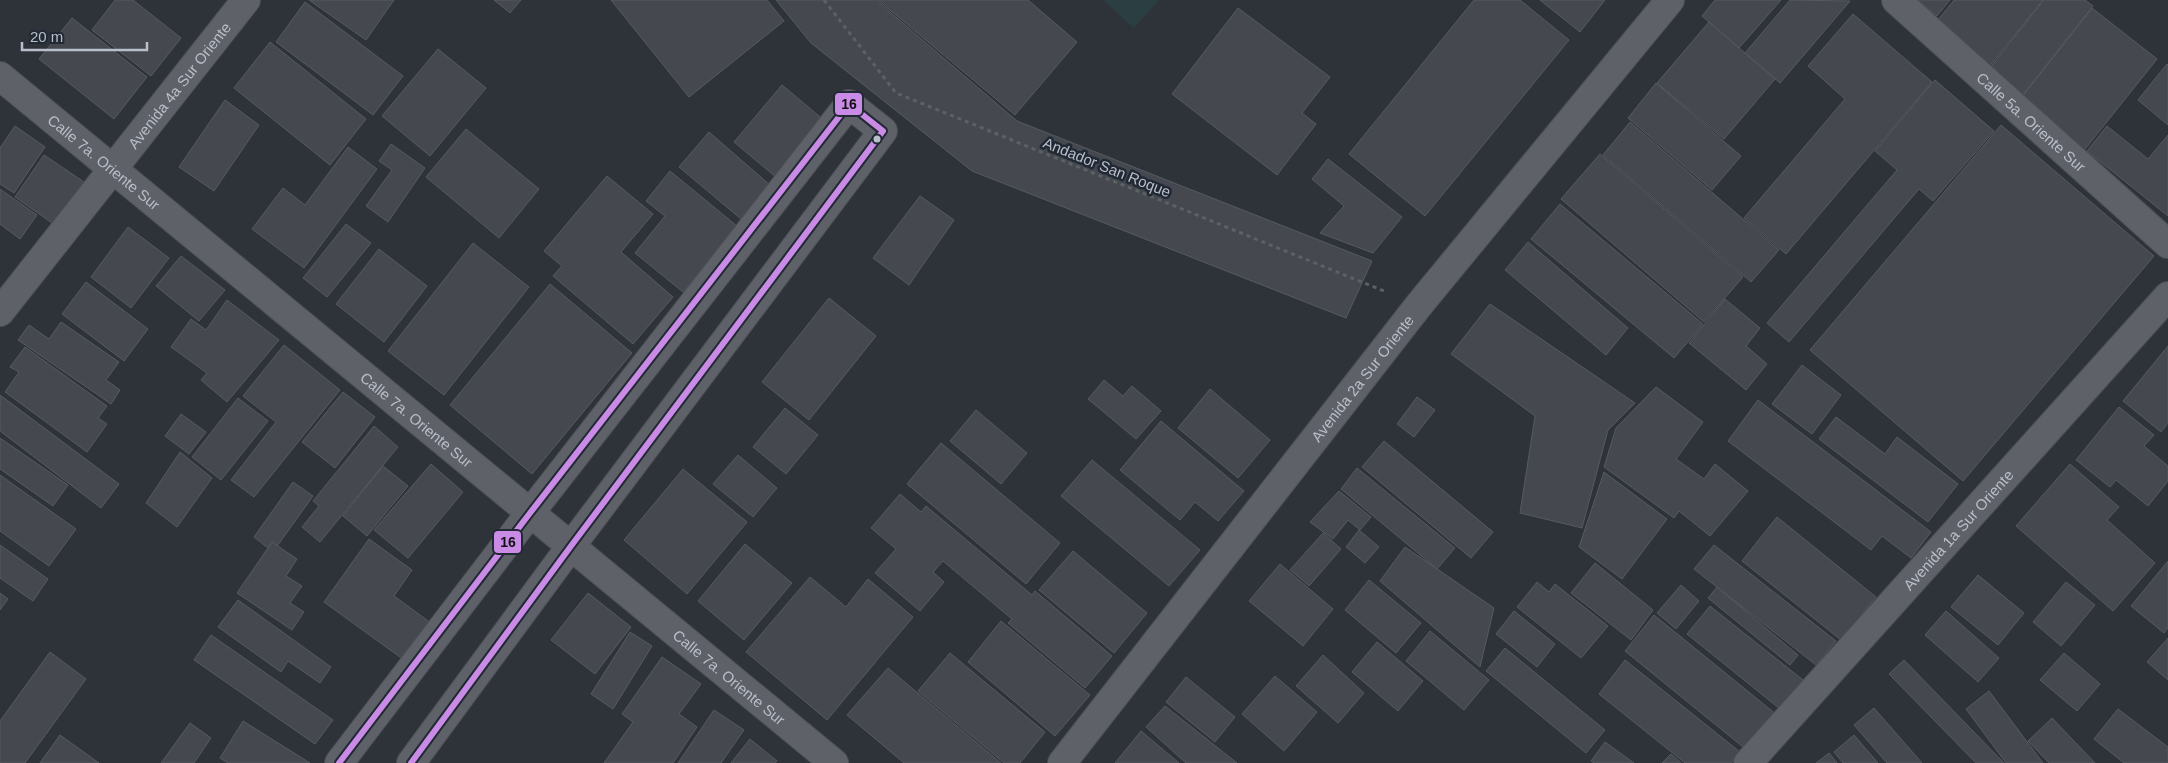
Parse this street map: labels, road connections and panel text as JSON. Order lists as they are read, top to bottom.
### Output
{
  "streets": {
    "street": [
      "Avenida 4a Sur Oriente",
      "Calle 5a. Oriente Sur",
      "Calle 7a. Oriente Sur",
      "Avenida 2a Sur Oriente",
      "Avenida 1a Sur Oriente"
    ],
    "path": ["Andador San Roque"]
  },
  "crossings": [
    ["Avenida 4a Sur Oriente", "Calle 7a. Oriente Sur"],
    ["Andador San Roque", "Avenida 2a Sur Oriente"]
  ],
  "lines": ["transit line 16"],
  "scale_bar": "20 m"
}
